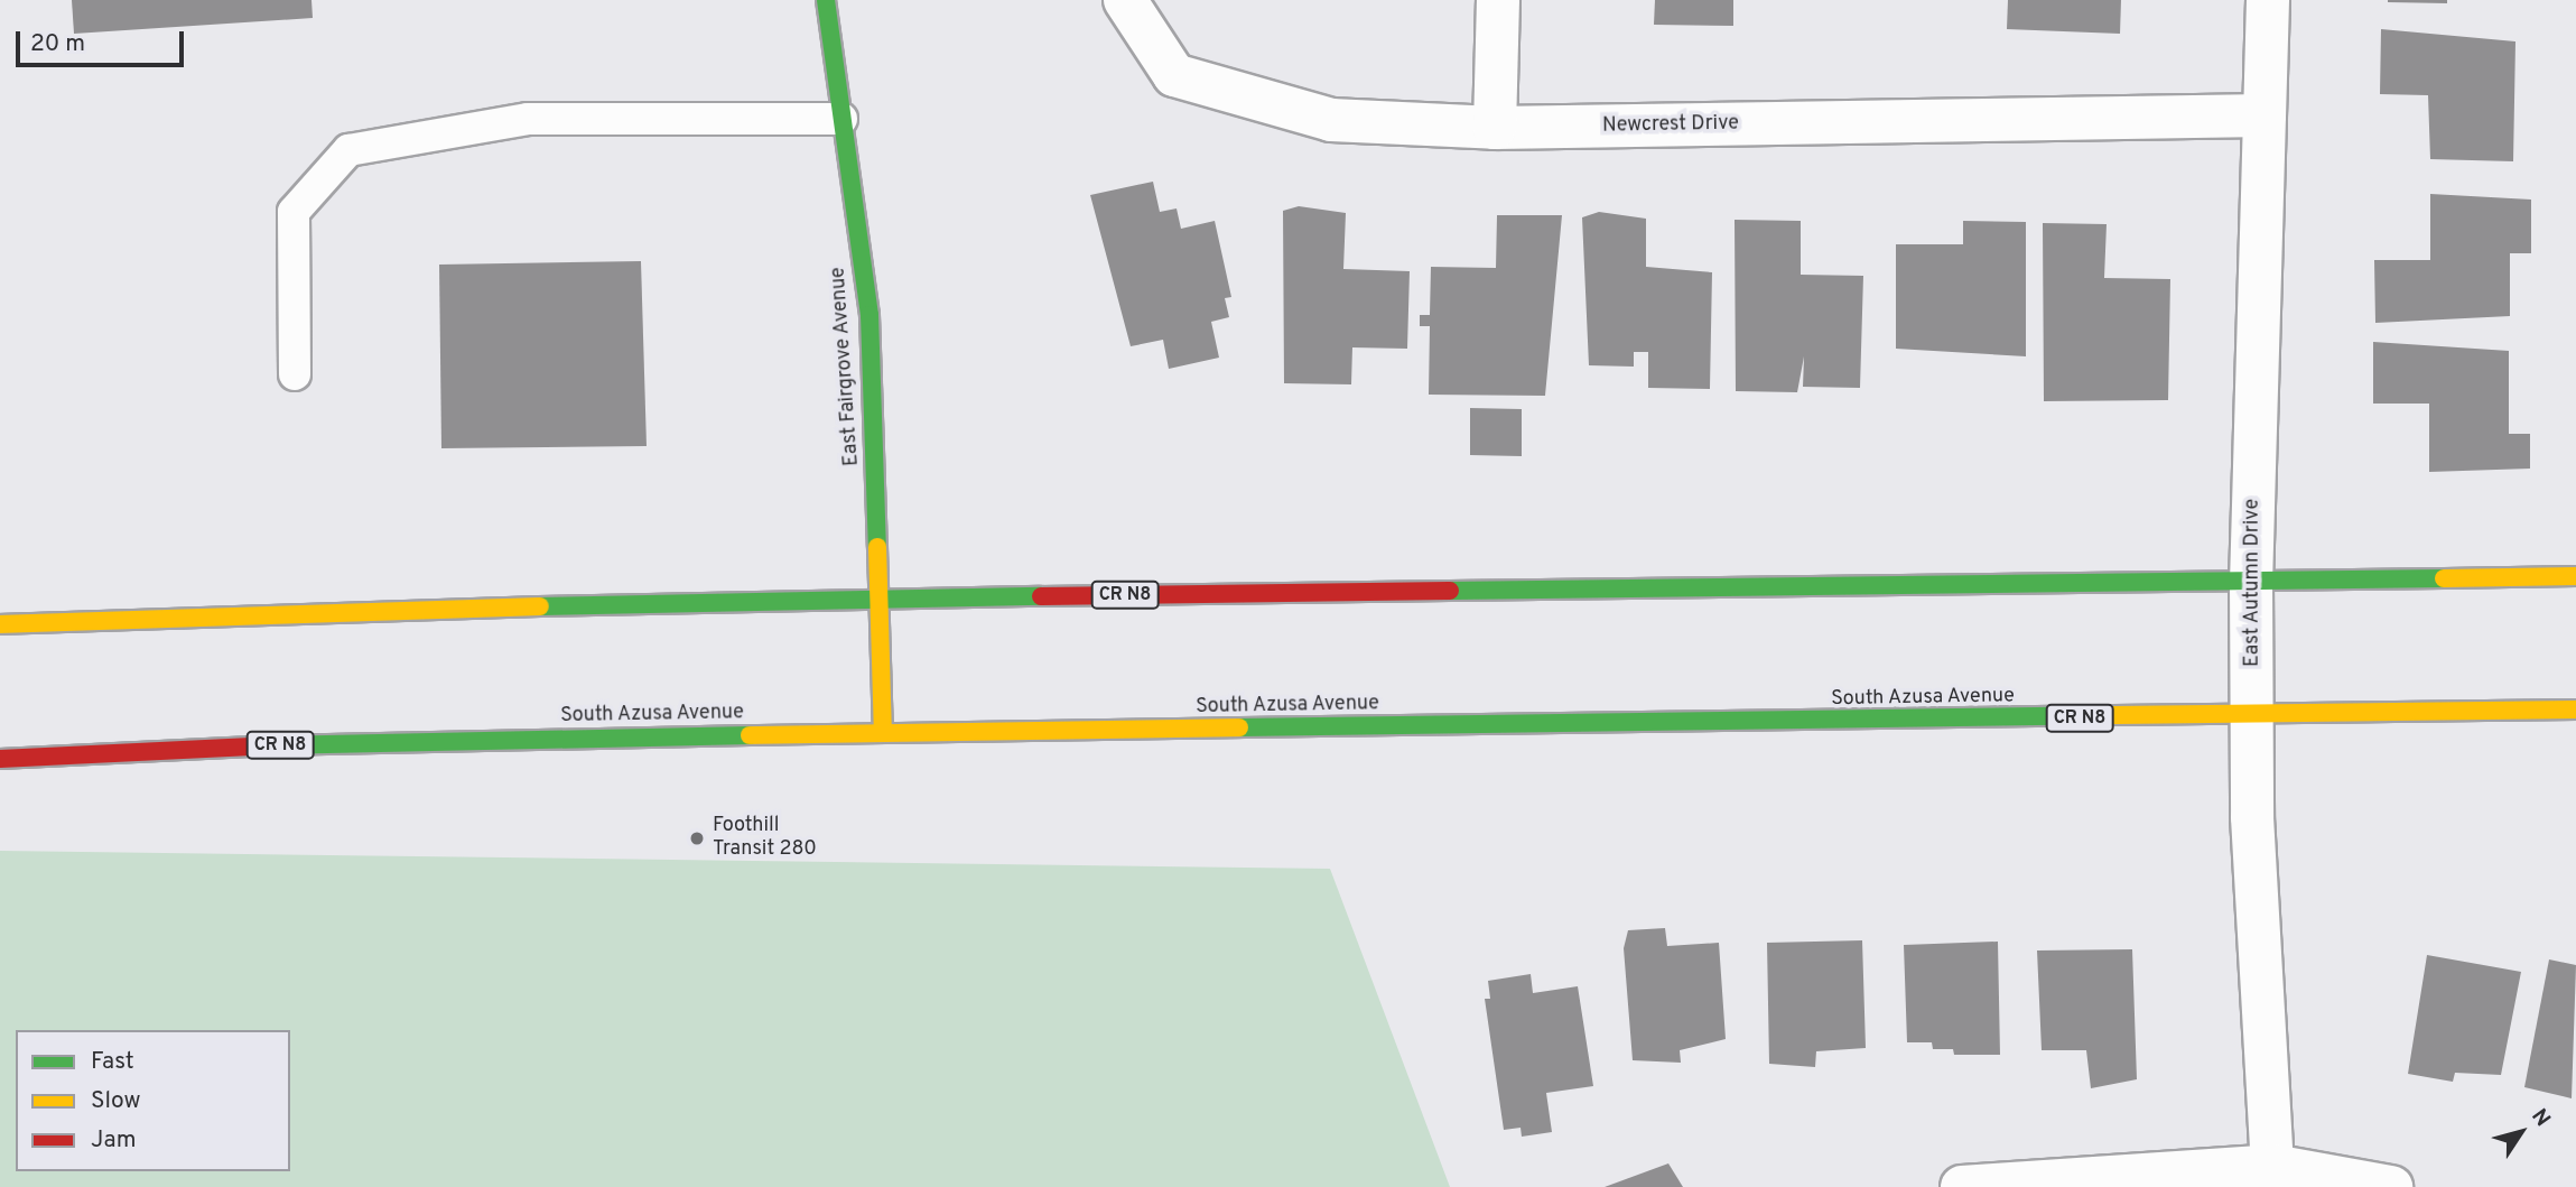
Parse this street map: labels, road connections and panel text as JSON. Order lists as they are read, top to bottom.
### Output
{
  "streets": {
    "main road": ["East Fairgrove Avenue", "CR N8", "South Azusa Avenue"],
    "street": ["Newcrest Drive", "East Autumn Drive"]
  },
  "crossings": [
    ["Newcrest Drive", "East Autumn Drive"],
    ["East Fairgrove Avenue", "CR N8"],
    ["East Fairgrove Avenue", "South Azusa Avenue"],
    ["East Autumn Drive", "CR N8"],
    ["East Autumn Drive", "South Azusa Avenue"]
  ],
  "places": ["Foothill Transit 280"],
  "legend": ["Fast", "Slow", "Jam"],
  "scale_bar": "20 m",
  "north": "top right"
}
